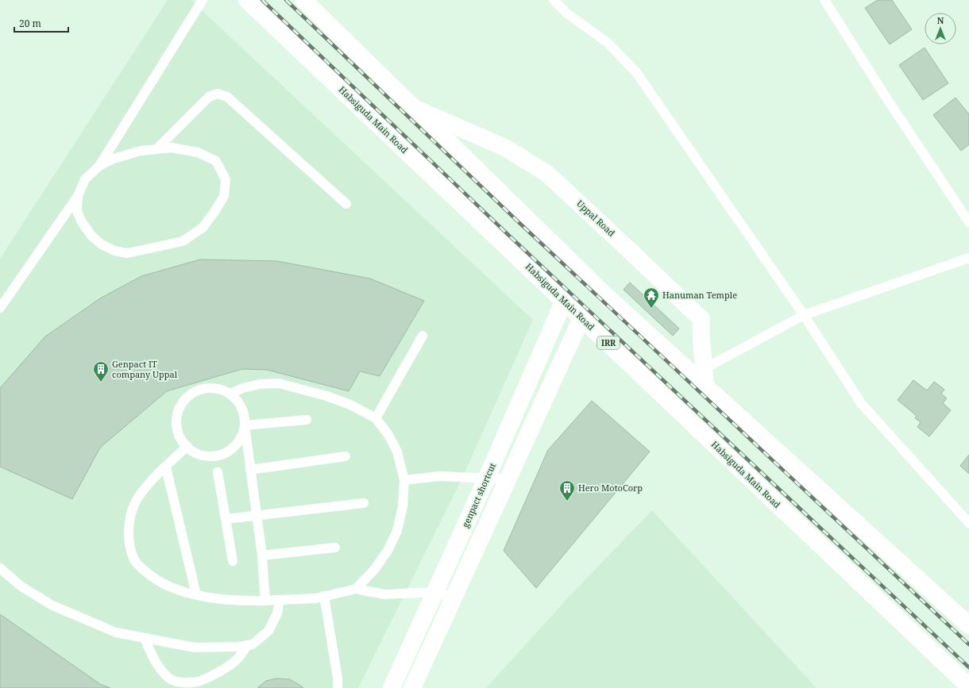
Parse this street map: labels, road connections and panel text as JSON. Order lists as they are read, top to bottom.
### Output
{
  "streets": {
    "main road": [
      "Habsiguda Main Road",
      "Uppal Road",
      "IRR",
      "genpact shortcut"
    ]
  },
  "crossings": [
    ["Habsiguda Main Road", "genpact shortcut"]
  ],
  "places": {
    "temple": ["Hanuman Temple"],
    "building": ["Genpact IT company Uppal", "Hero MotoCorp"]
  },
  "scale_bar": "20 m",
  "north": "top"
}
